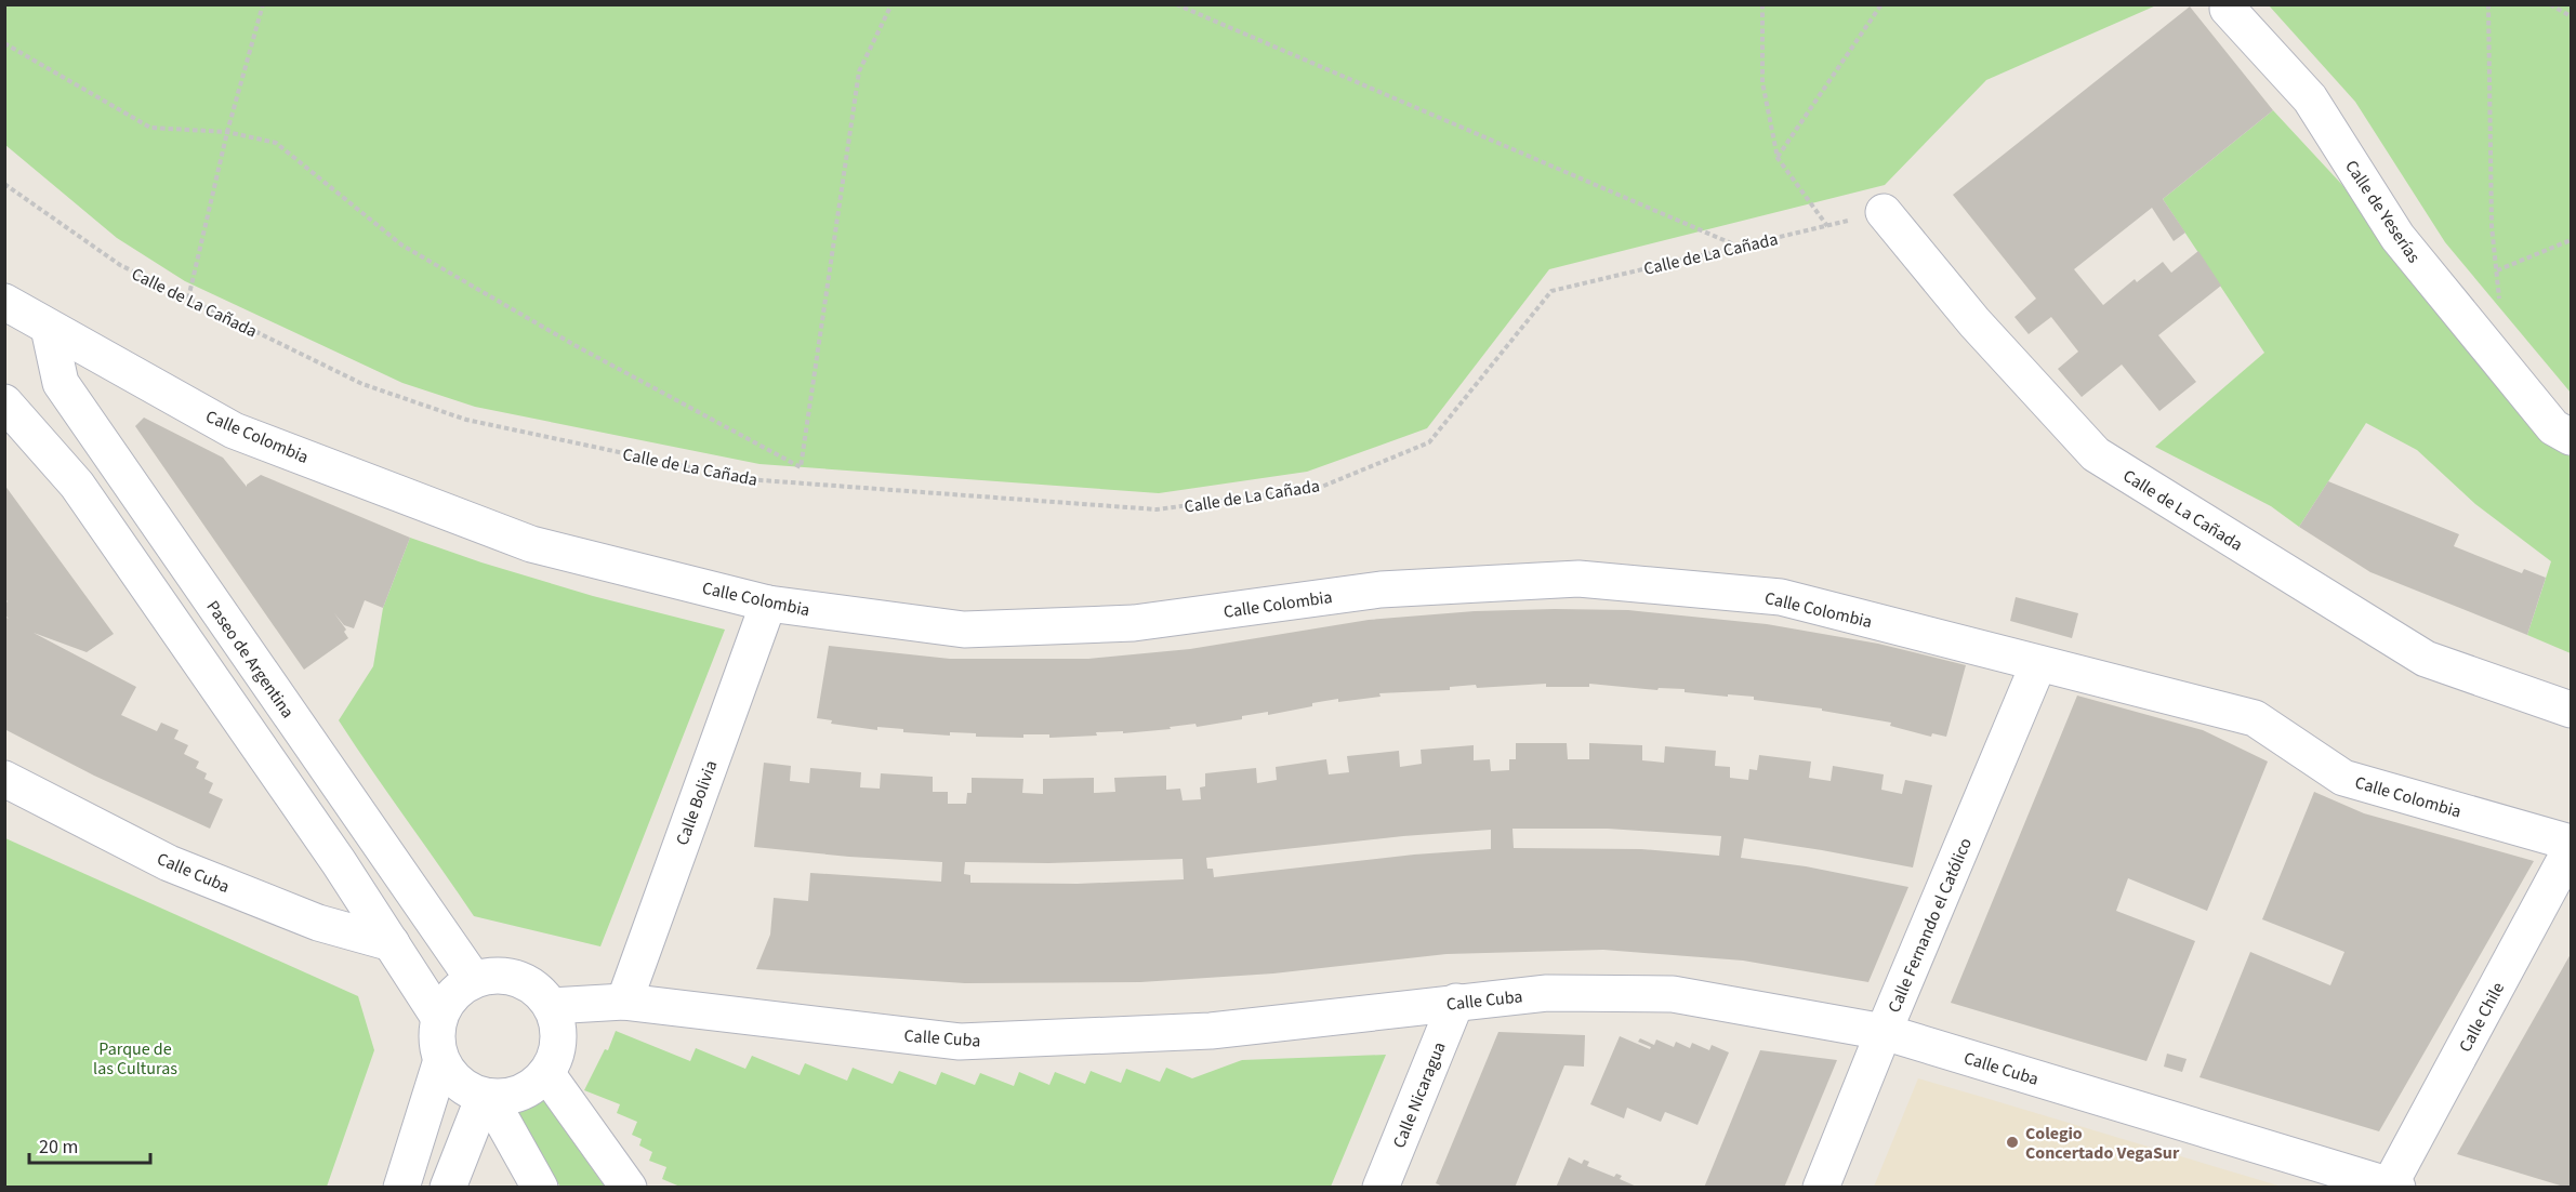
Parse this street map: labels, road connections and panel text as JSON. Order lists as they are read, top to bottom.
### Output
{
  "streets": {
    "street": [
      "Calle de Yeserías",
      "Calle de La Cañada",
      "Calle Colombia",
      "Paseo de Argentina",
      "Calle Bolivia",
      "Calle Cuba",
      "Calle Fernando el Católico",
      "Calle Chile",
      "Calle Nicaragua"
    ]
  },
  "crossings": [
    ["Calle Colombia", "Paseo de Argentina"],
    ["Calle Colombia", "Calle Bolivia"],
    ["Calle Colombia", "Calle Fernando el Católico"],
    ["Paseo de Argentina", "Calle Cuba"],
    ["Calle Bolivia", "Calle Cuba"],
    ["Calle Cuba", "Calle Fernando el Católico"],
    ["Calle Cuba", "Calle Chile"],
    ["Calle Cuba", "Calle Nicaragua"]
  ],
  "parks": ["Parque de las Culturas"],
  "places": ["Colegio Concertado VegaSur"],
  "scale_bar": "20 m"
}
